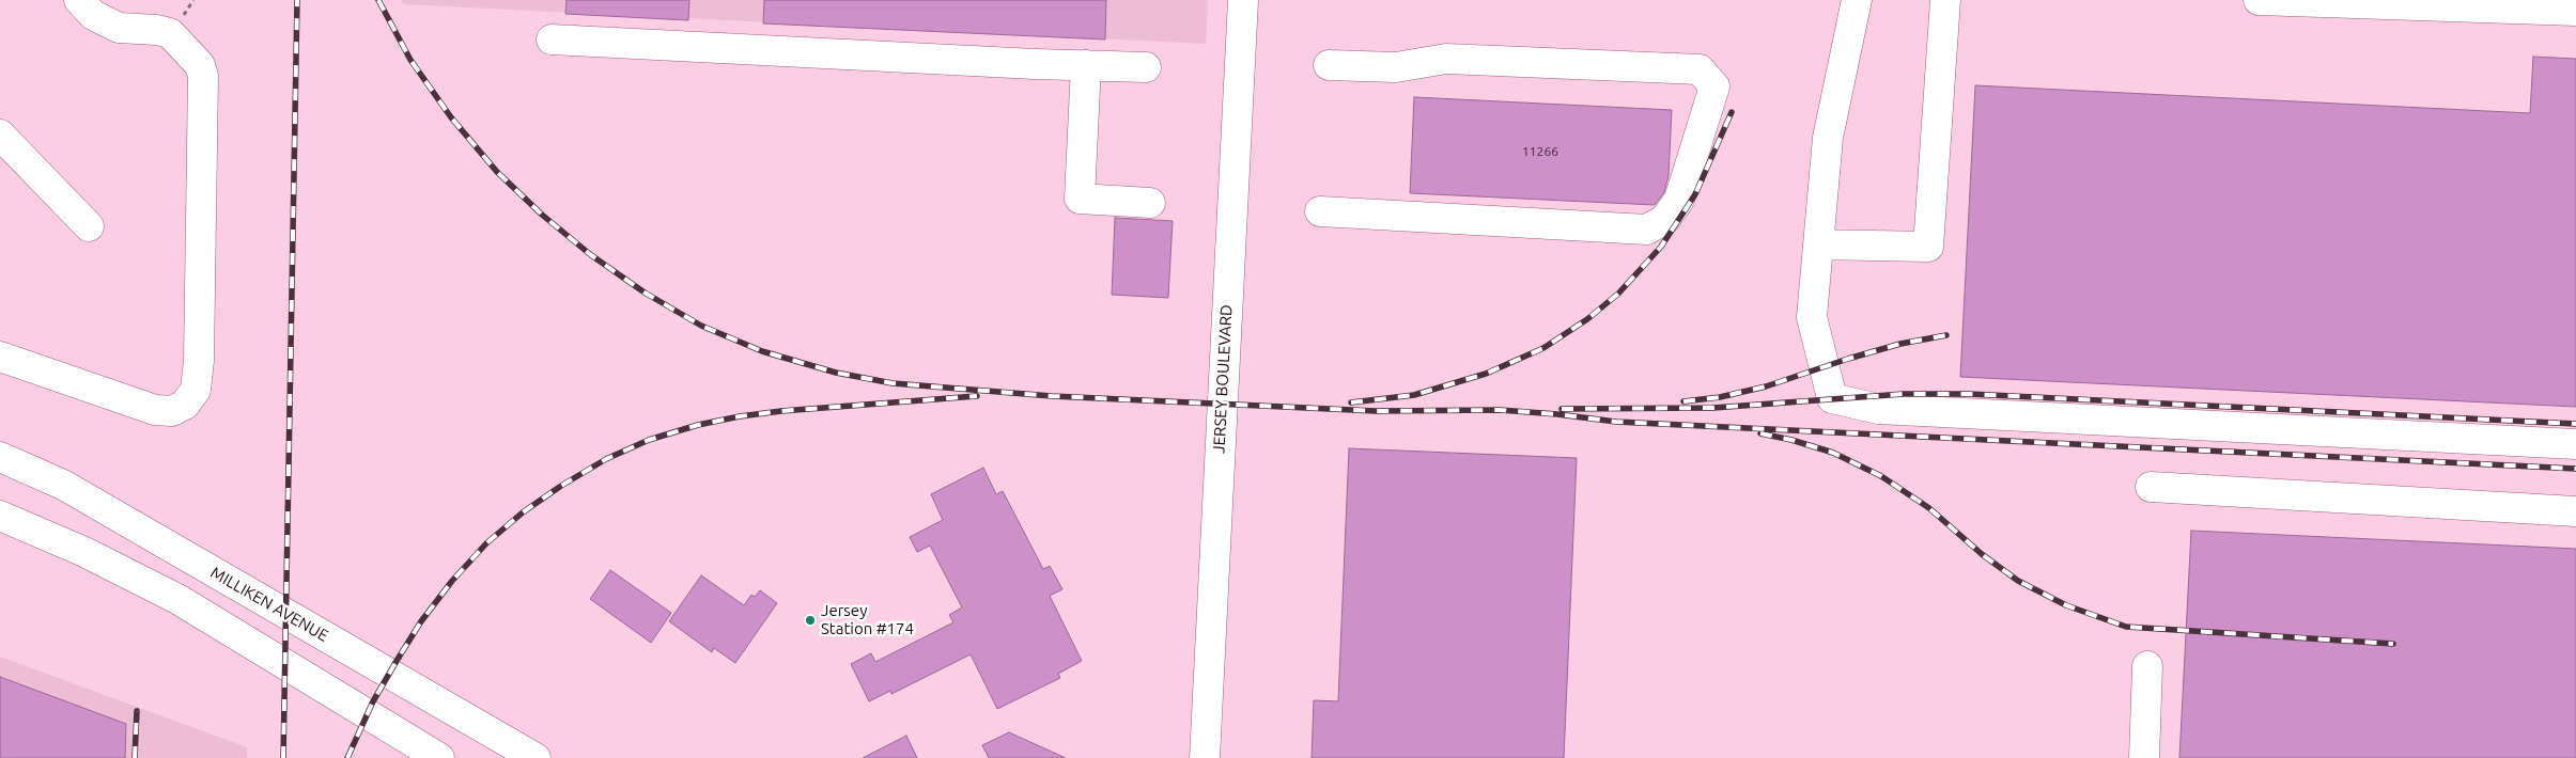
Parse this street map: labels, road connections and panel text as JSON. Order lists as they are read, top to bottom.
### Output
{
  "streets": {
    "main road": ["JERSEY BOULEVARD", "MILLIKEN AVENUE"]
  },
  "places": ["Jersey Station #174"],
  "house_numbers": ["11266"]
}
